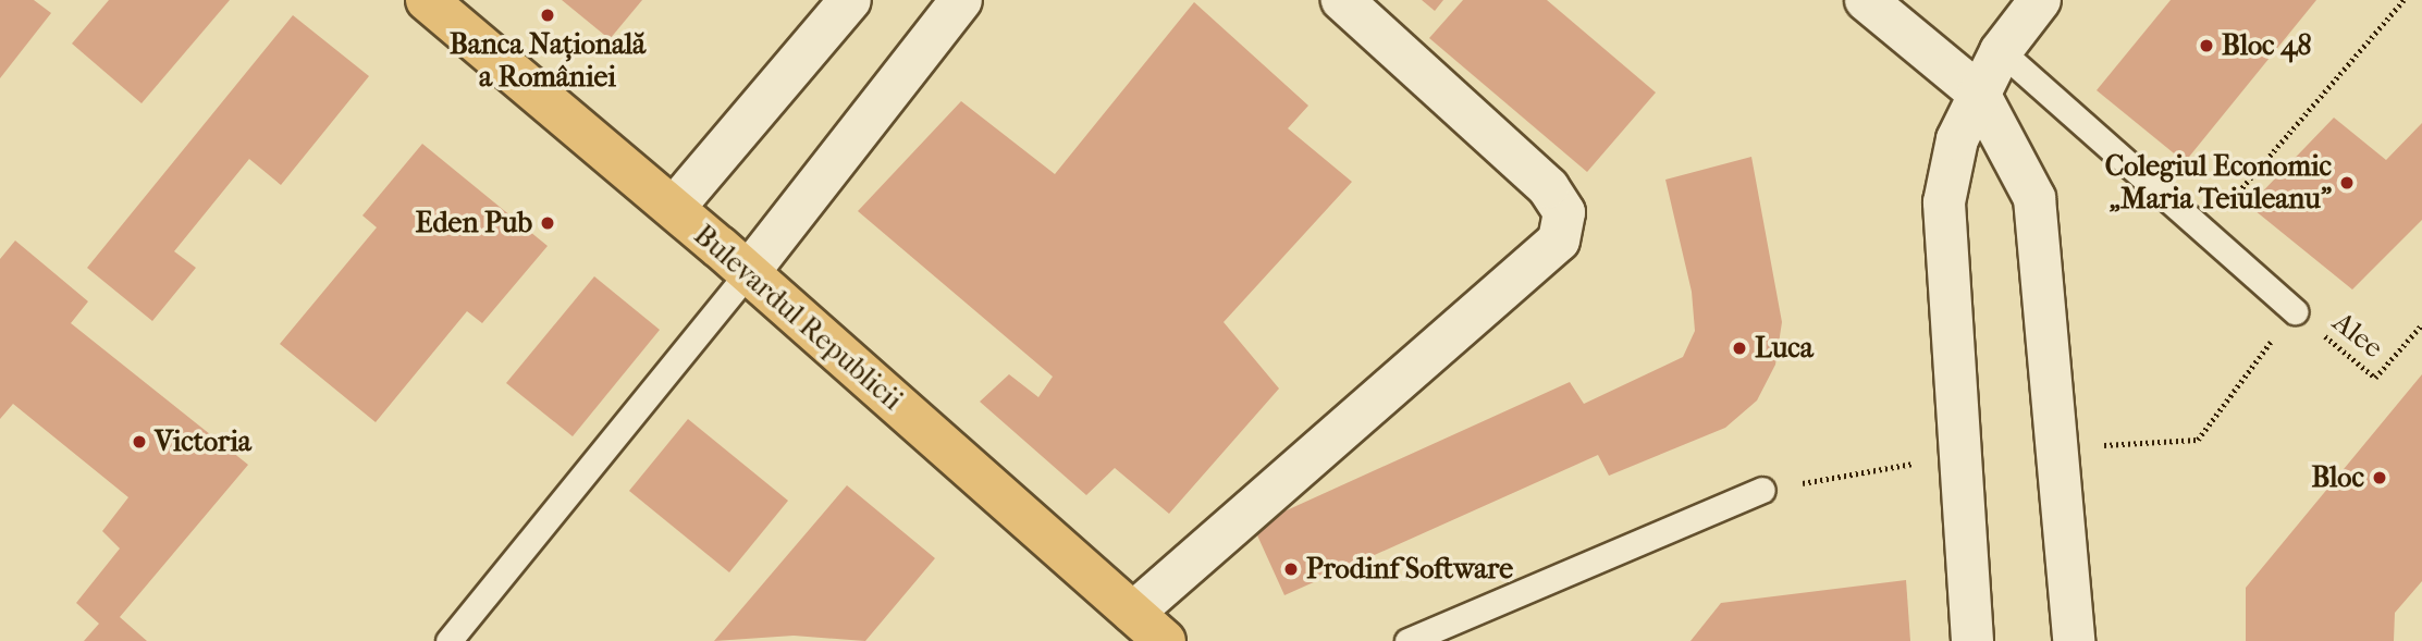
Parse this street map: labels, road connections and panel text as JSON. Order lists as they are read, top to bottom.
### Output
{
  "streets": {
    "main road": ["Bulevardul Republicii"],
    "path": ["Alee"]
  },
  "places": [
    "Banca Națională a României",
    "Bloc 48",
    "Colegiul Economic „Maria Teiuleanu”",
    "Eden Pub",
    "Luca",
    "Victoria",
    "Bloc",
    "Prodinf Software"
  ]
}
